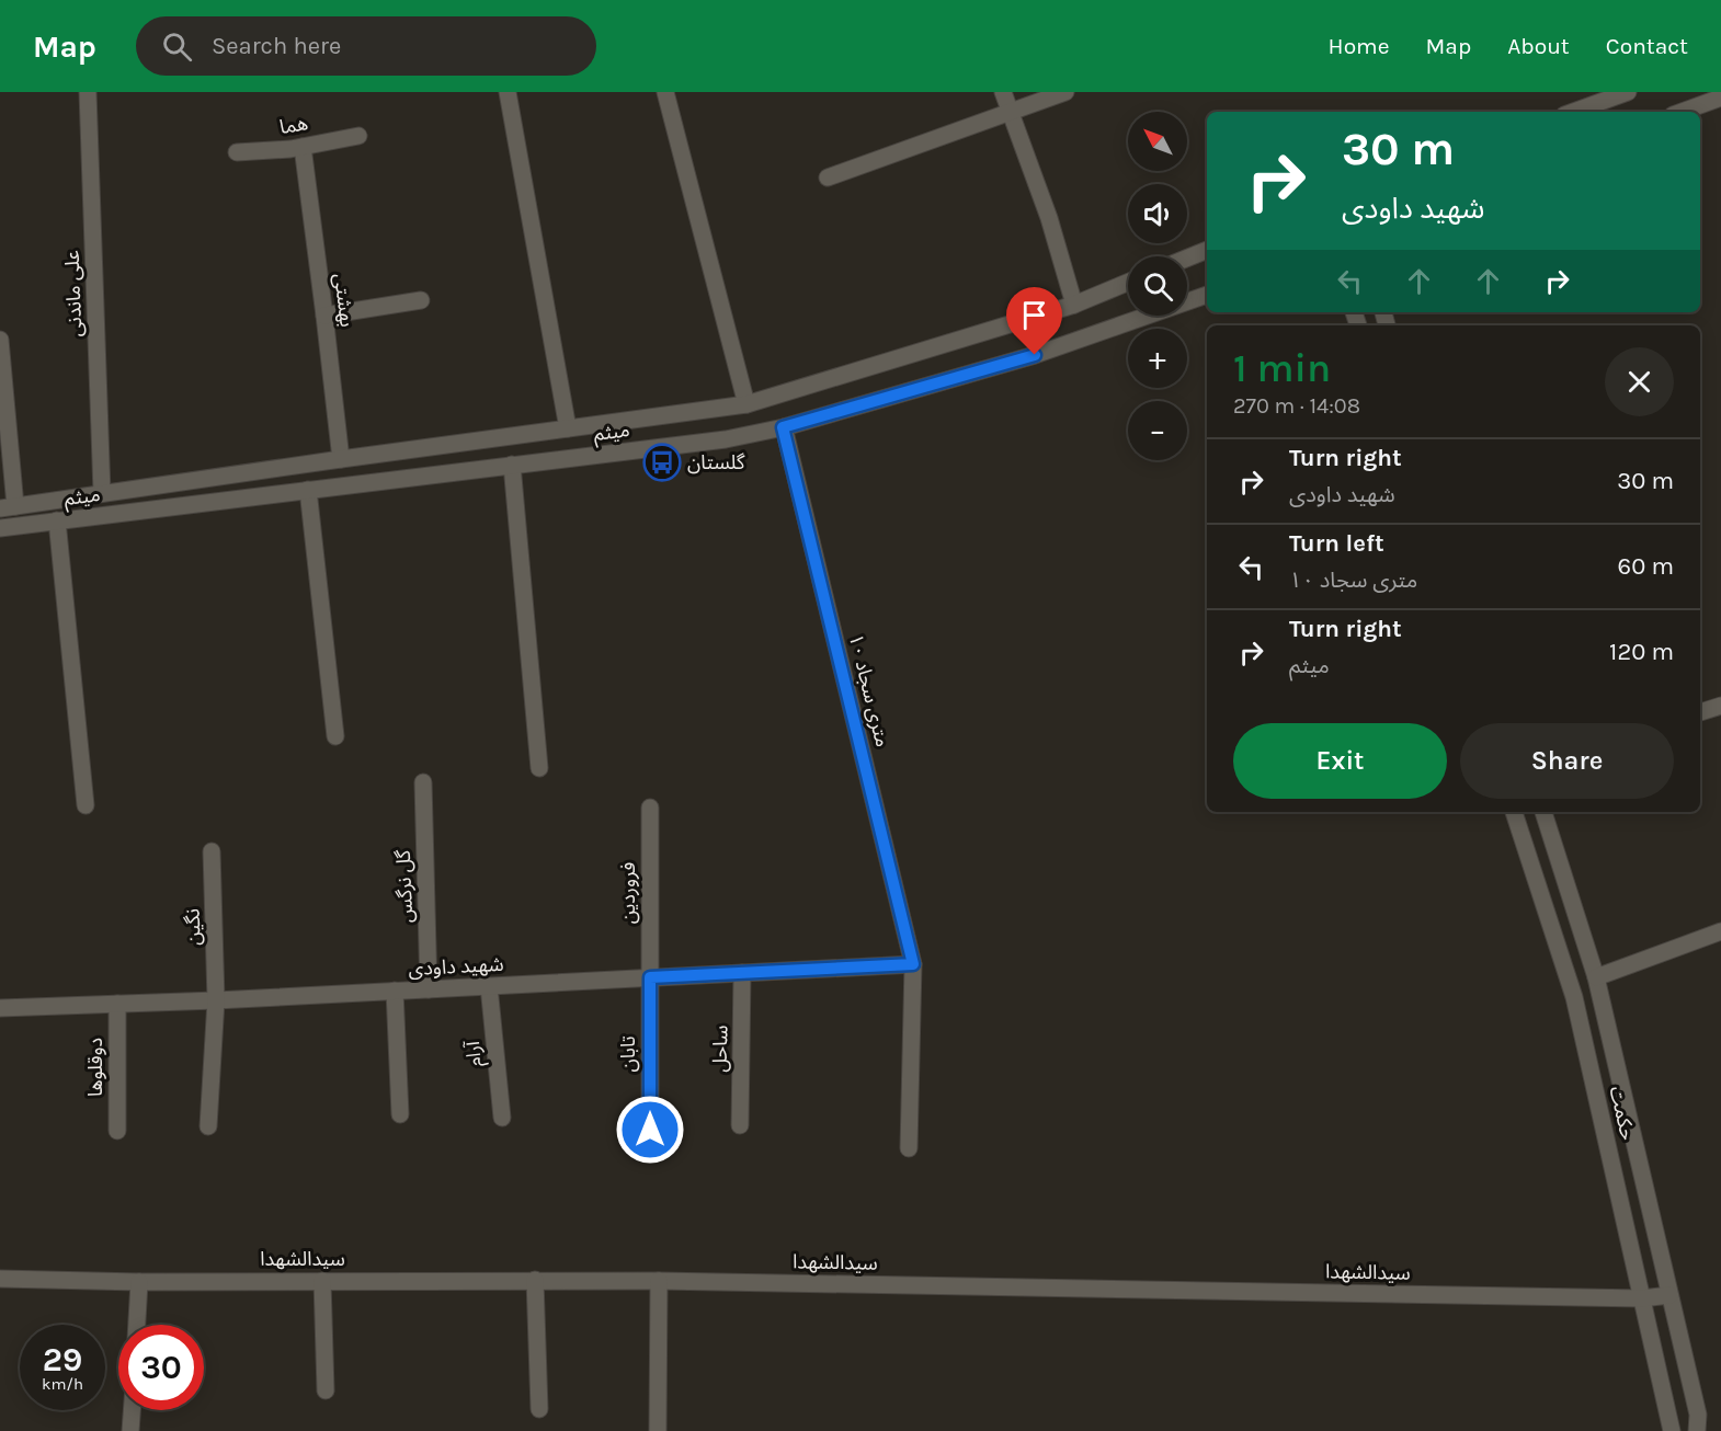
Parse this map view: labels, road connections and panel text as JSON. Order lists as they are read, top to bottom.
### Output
{
  "streets": {
    "street": [
      "هما",
      "علی ماندنی",
      "بهشتی",
      "میثم",
      "۱۰ متری سجاد",
      "گل نرگس",
      "فروردین",
      "نگین",
      "شهید داودی",
      "ساحل",
      "آرام",
      "تابان",
      "دوقلوها",
      "حکمت",
      "سیدالشهدا"
    ]
  },
  "crossings": [
    ["هما", "بهشتی"],
    ["علی ماندنی", "میثم"],
    ["بهشتی", "میثم"],
    ["میثم", "۱۰ متری سجاد"],
    ["۱۰ متری سجاد", "شهید داودی"],
    ["گل نرگس", "شهید داودی"],
    ["فروردین", "شهید داودی"],
    ["فروردین", "تابان"],
    ["نگین", "شهید داودی"],
    ["شهید داودی", "ساحل"],
    ["شهید داودی", "آرام"],
    ["شهید داودی", "تابان"],
    ["شهید داودی", "دوقلوها"],
    ["حکمت", "سیدالشهدا"]
  ],
  "places": {
    "bus stop": ["گلستان"]
  },
  "north": "top left",
  "page": {
    "header": "Map",
    "search": "Search here",
    "nav": [
      "Home",
      "Map",
      "About",
      "Contact"
    ],
    "map_buttons": ["+", "−"],
    "turn": ["30 m", "شهید داودی"],
    "heading": ["1 min", "270 m · 14:08"],
    "list": [
      {
        "name": "Turn right",
        "note": "شهید داودی",
        "value": "30 m"
      },
      {
        "name": "Turn left",
        "note": "۱۰ متری سجاد",
        "value": "60 m"
      },
      {
        "name": "Turn right",
        "note": "میثم",
        "value": "120 m"
      }
    ],
    "buttons": ["Exit", "Share"],
    "speed": "29 km/h",
    "limit": "30"
  }
}
